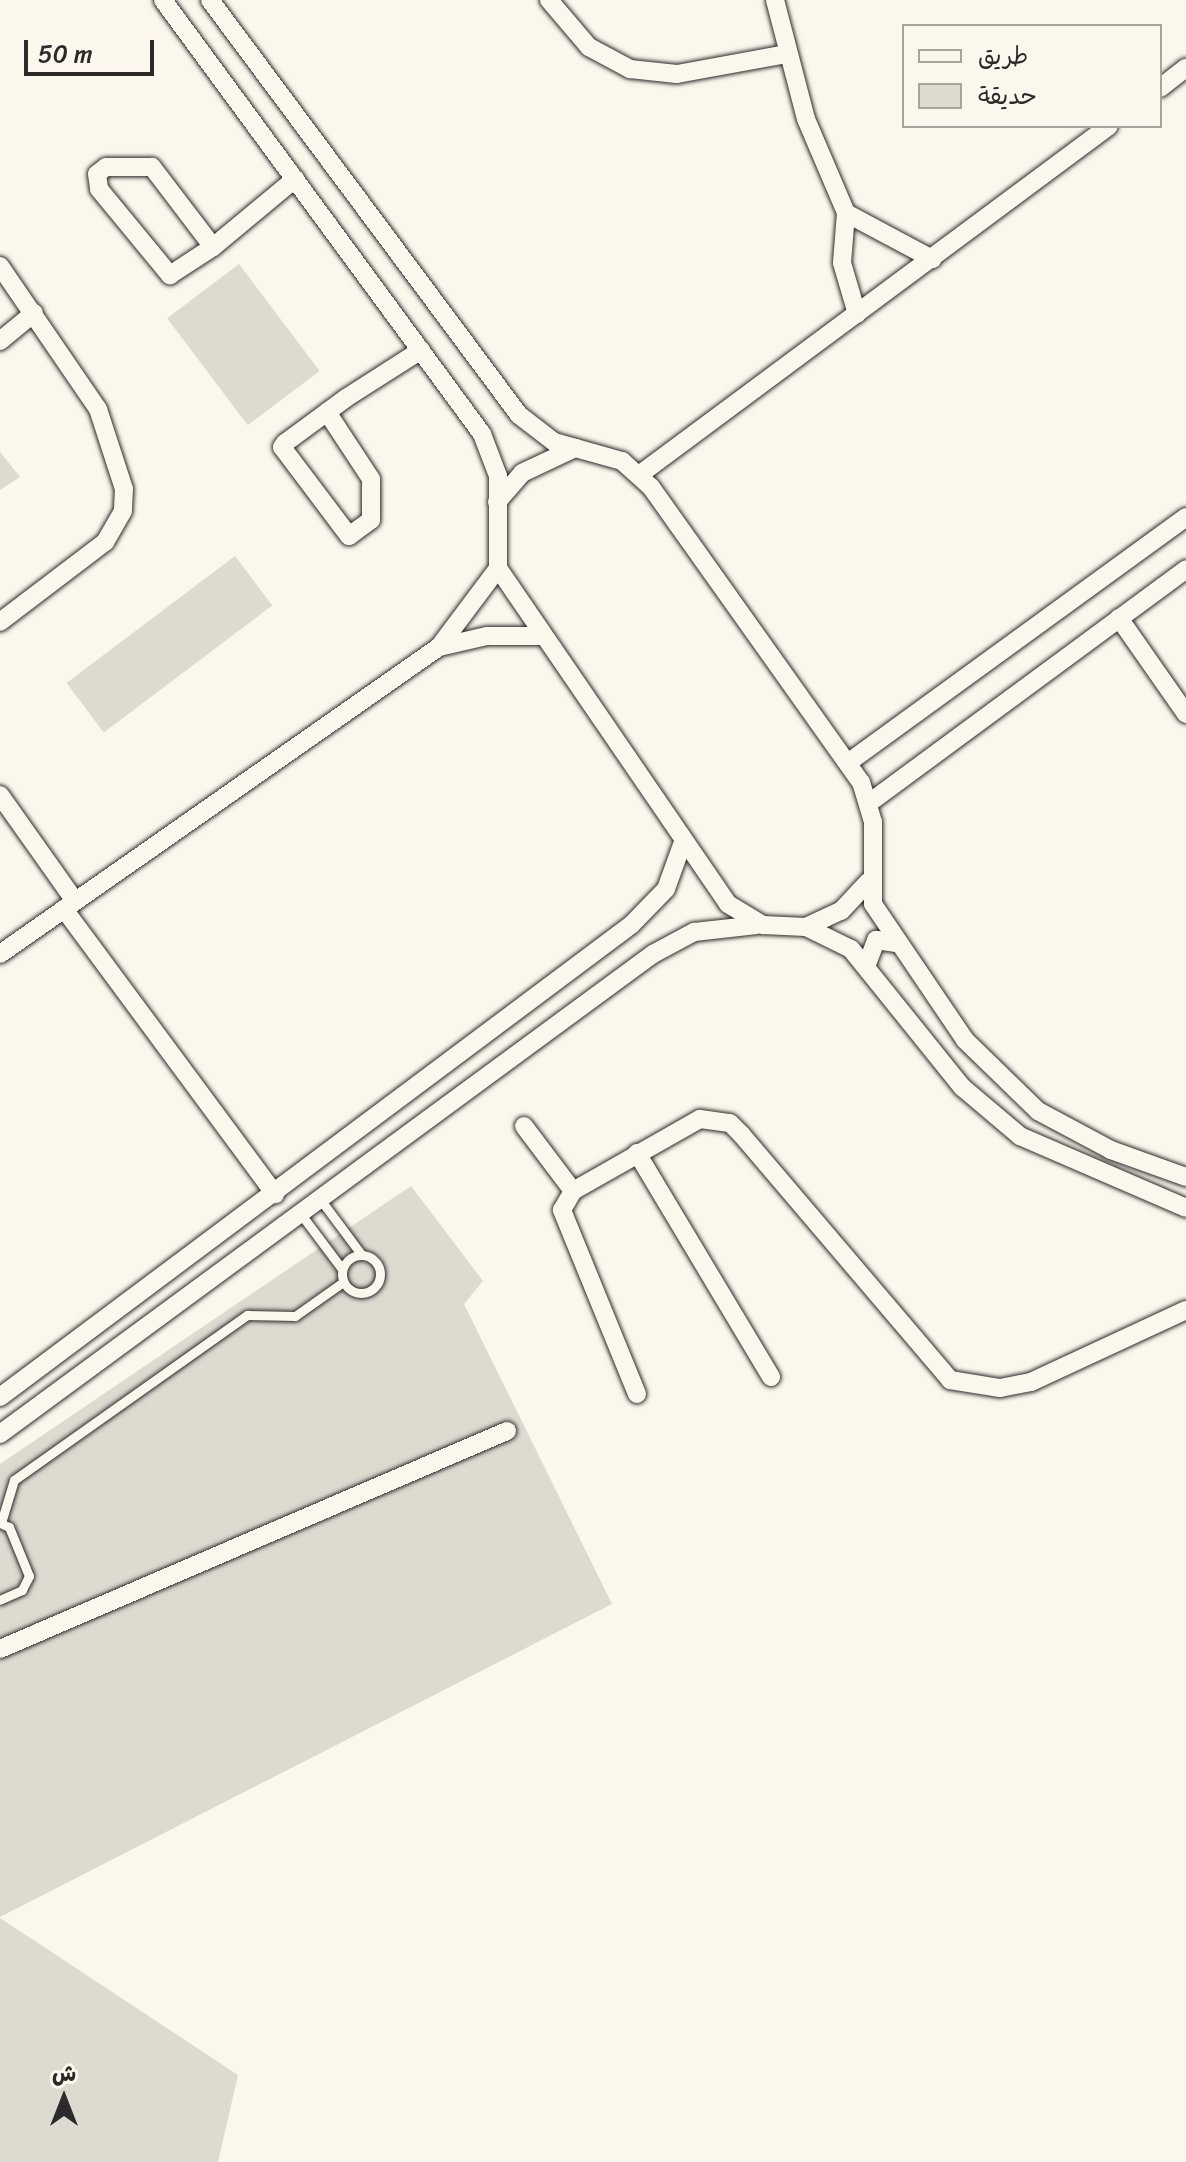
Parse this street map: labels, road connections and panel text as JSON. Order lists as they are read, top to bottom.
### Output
{
  "legend": ["طريق", "حديقة"],
  "scale_bar": "50 m",
  "north": "top"
}
